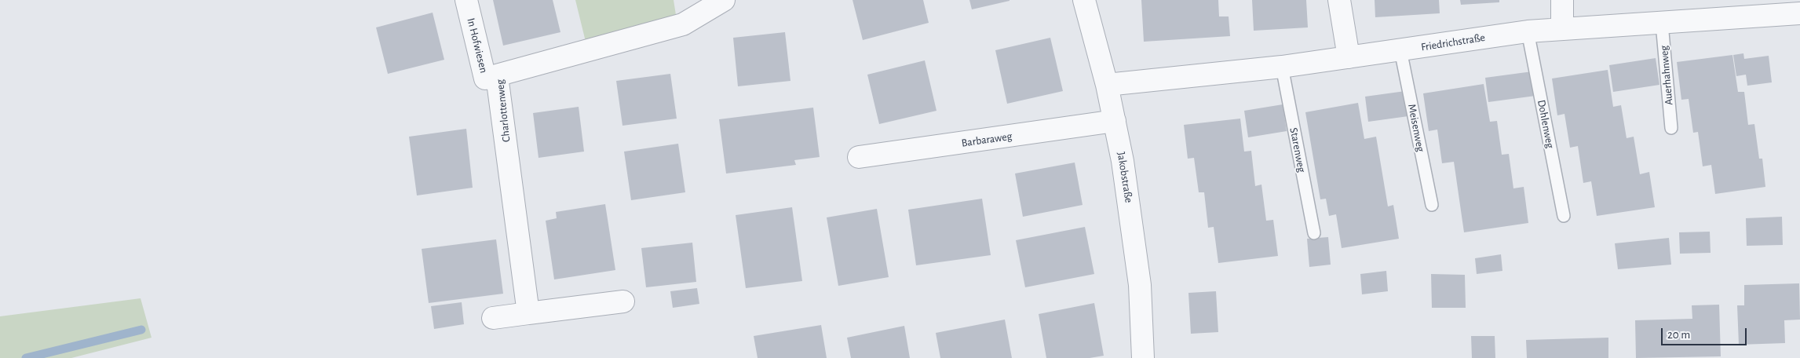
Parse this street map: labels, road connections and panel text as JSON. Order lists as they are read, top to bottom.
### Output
{
  "streets": {
    "street": [
      "Friedrichstraße",
      "In Hofwiesen",
      "Charlottenweg",
      "Barbaraweg",
      "Jakobstraße"
    ],
    "lane": [
      "Auerhahnweg",
      "Dohlenweg",
      "Meisenweg",
      "Starenweg"
    ]
  },
  "crossings": [
    ["Friedrichstraße", "Auerhahnweg"],
    ["Friedrichstraße", "Dohlenweg"],
    ["Friedrichstraße", "Meisenweg"],
    ["Friedrichstraße", "Starenweg"],
    ["Friedrichstraße", "Jakobstraße"],
    ["In Hofwiesen", "Charlottenweg"],
    ["Barbaraweg", "Jakobstraße"]
  ],
  "scale_bar": "20 m"
}
